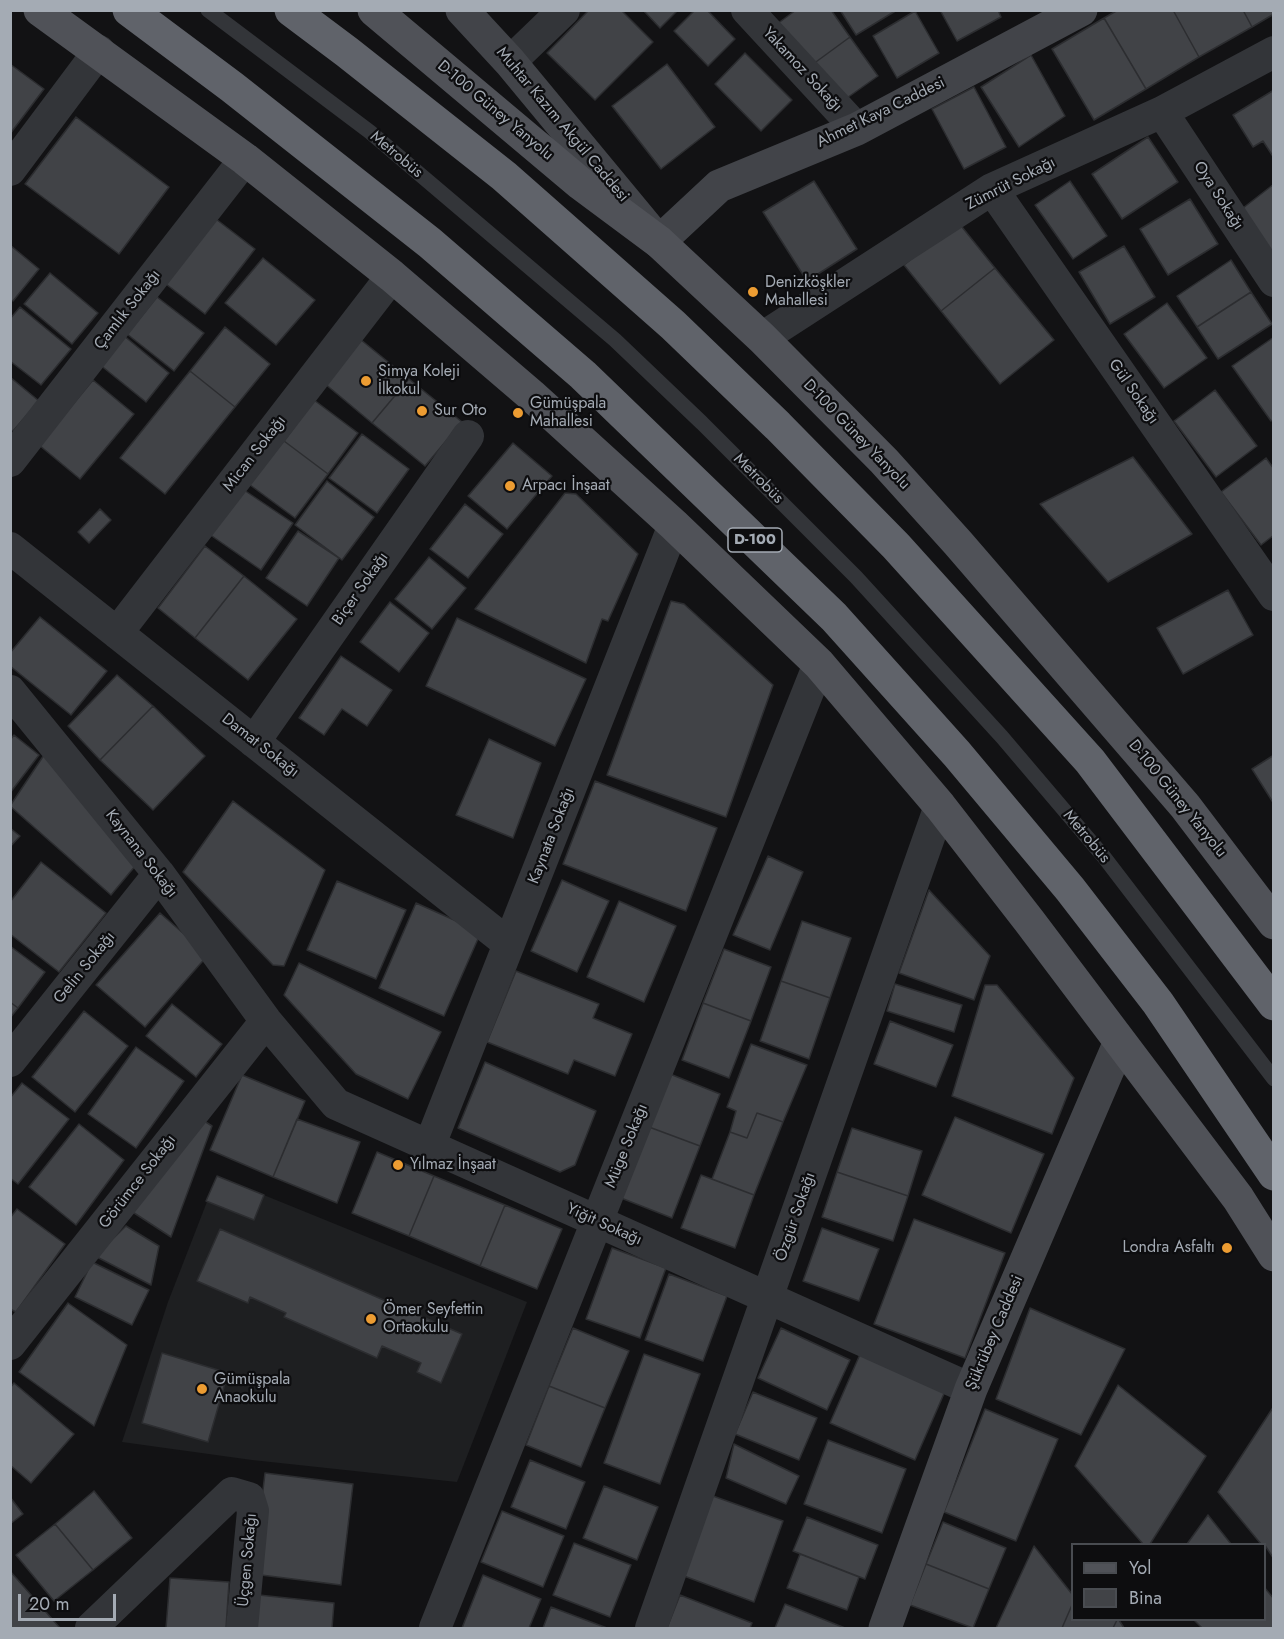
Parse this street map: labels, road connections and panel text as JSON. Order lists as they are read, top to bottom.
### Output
{
  "streets": {
    "highway": ["D-100"],
    "main road": ["D-100 Güney Yanyolu"],
    "street": [
      "Yakamoz Sokağı",
      "Ahmet Kaya Caddesi",
      "Muhtar Kazım Akgül Caddesi",
      "Zümrüt Sokağı",
      "Oya Sokağı",
      "Çamlık Sokağı",
      "Gül Sokağı",
      "Mican Sokağı",
      "Biçer Sokağı",
      "Damat Sokağı",
      "Kaynata Sokağı",
      "Kaynana Sokağı",
      "Gelin Sokağı",
      "Müge Sokağı",
      "Görümce Sokağı",
      "Özgür Sokağı",
      "Yiğit Sokağı",
      "Şükrübey Caddesi",
      "Üçgen Sokağı"
    ],
    "lane": ["Metrobüs"]
  },
  "crossings": [
    ["Yakamoz Sokağı", "Ahmet Kaya Caddesi"],
    ["D-100 Güney Yanyolu", "Ahmet Kaya Caddesi"],
    ["D-100 Güney Yanyolu", "Muhtar Kazım Akgül Caddesi"],
    ["D-100 Güney Yanyolu", "Zümrüt Sokağı"],
    ["Ahmet Kaya Caddesi", "Muhtar Kazım Akgül Caddesi"],
    ["Zümrüt Sokağı", "Oya Sokağı"],
    ["Zümrüt Sokağı", "Gül Sokağı"],
    ["Mican Sokağı", "Damat Sokağı"],
    ["Biçer Sokağı", "Damat Sokağı"],
    ["Damat Sokağı", "Kaynata Sokağı"],
    ["Kaynata Sokağı", "Yiğit Sokağı"],
    ["Kaynana Sokağı", "Gelin Sokağı"],
    ["Kaynana Sokağı", "Görümce Sokağı"],
    ["Kaynana Sokağı", "Yiğit Sokağı"],
    ["Müge Sokağı", "Yiğit Sokağı"],
    ["Görümce Sokağı", "Yiğit Sokağı"],
    ["Özgür Sokağı", "Yiğit Sokağı"],
    ["Yiğit Sokağı", "Şükrübey Caddesi"]
  ],
  "places": [
    "Denizköşkler Mahallesi",
    "Simya Koleji İlkokul",
    "Sur Oto",
    "Gümüşpala Mahallesi",
    "Arpacı İnşaat",
    "Yılmaz İnşaat",
    "Londra Asfaltı",
    "Ömer Seyfettin Ortaokulu",
    "Gümüşpala Anaokulu"
  ],
  "legend": ["Yol", "Bina"],
  "scale_bar": "20 m"
}
